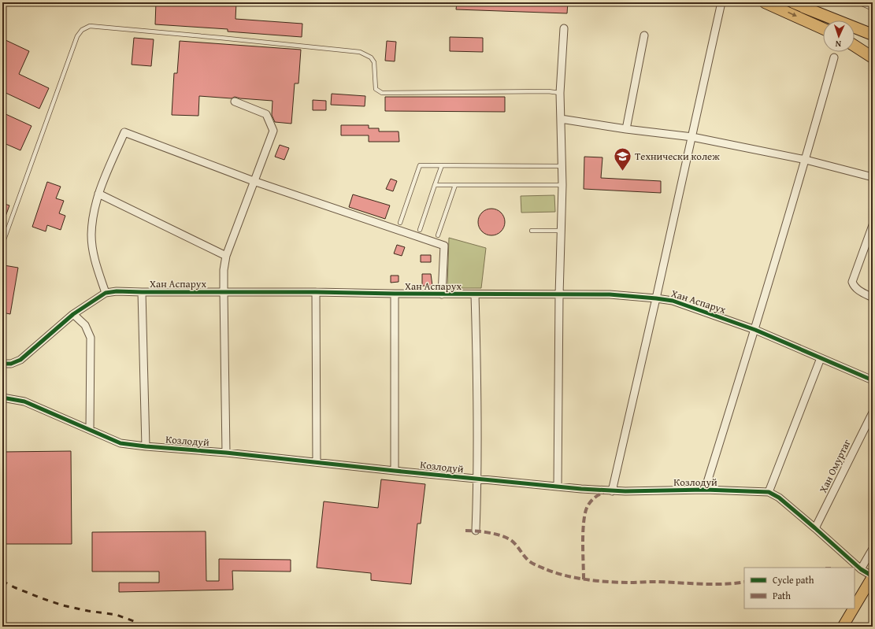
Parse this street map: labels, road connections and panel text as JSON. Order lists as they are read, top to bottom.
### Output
{
  "streets": {
    "street": ["Хан Аспарух", "Козлодуй", "Хан Омуртаг"]
  },
  "crossings": [
    ["Козлодуй", "Хан Омуртаг"]
  ],
  "places": {
    "school or university": ["Технически колеж"]
  },
  "legend": ["Cycle path", "Path"],
  "north": "bottom"
}
